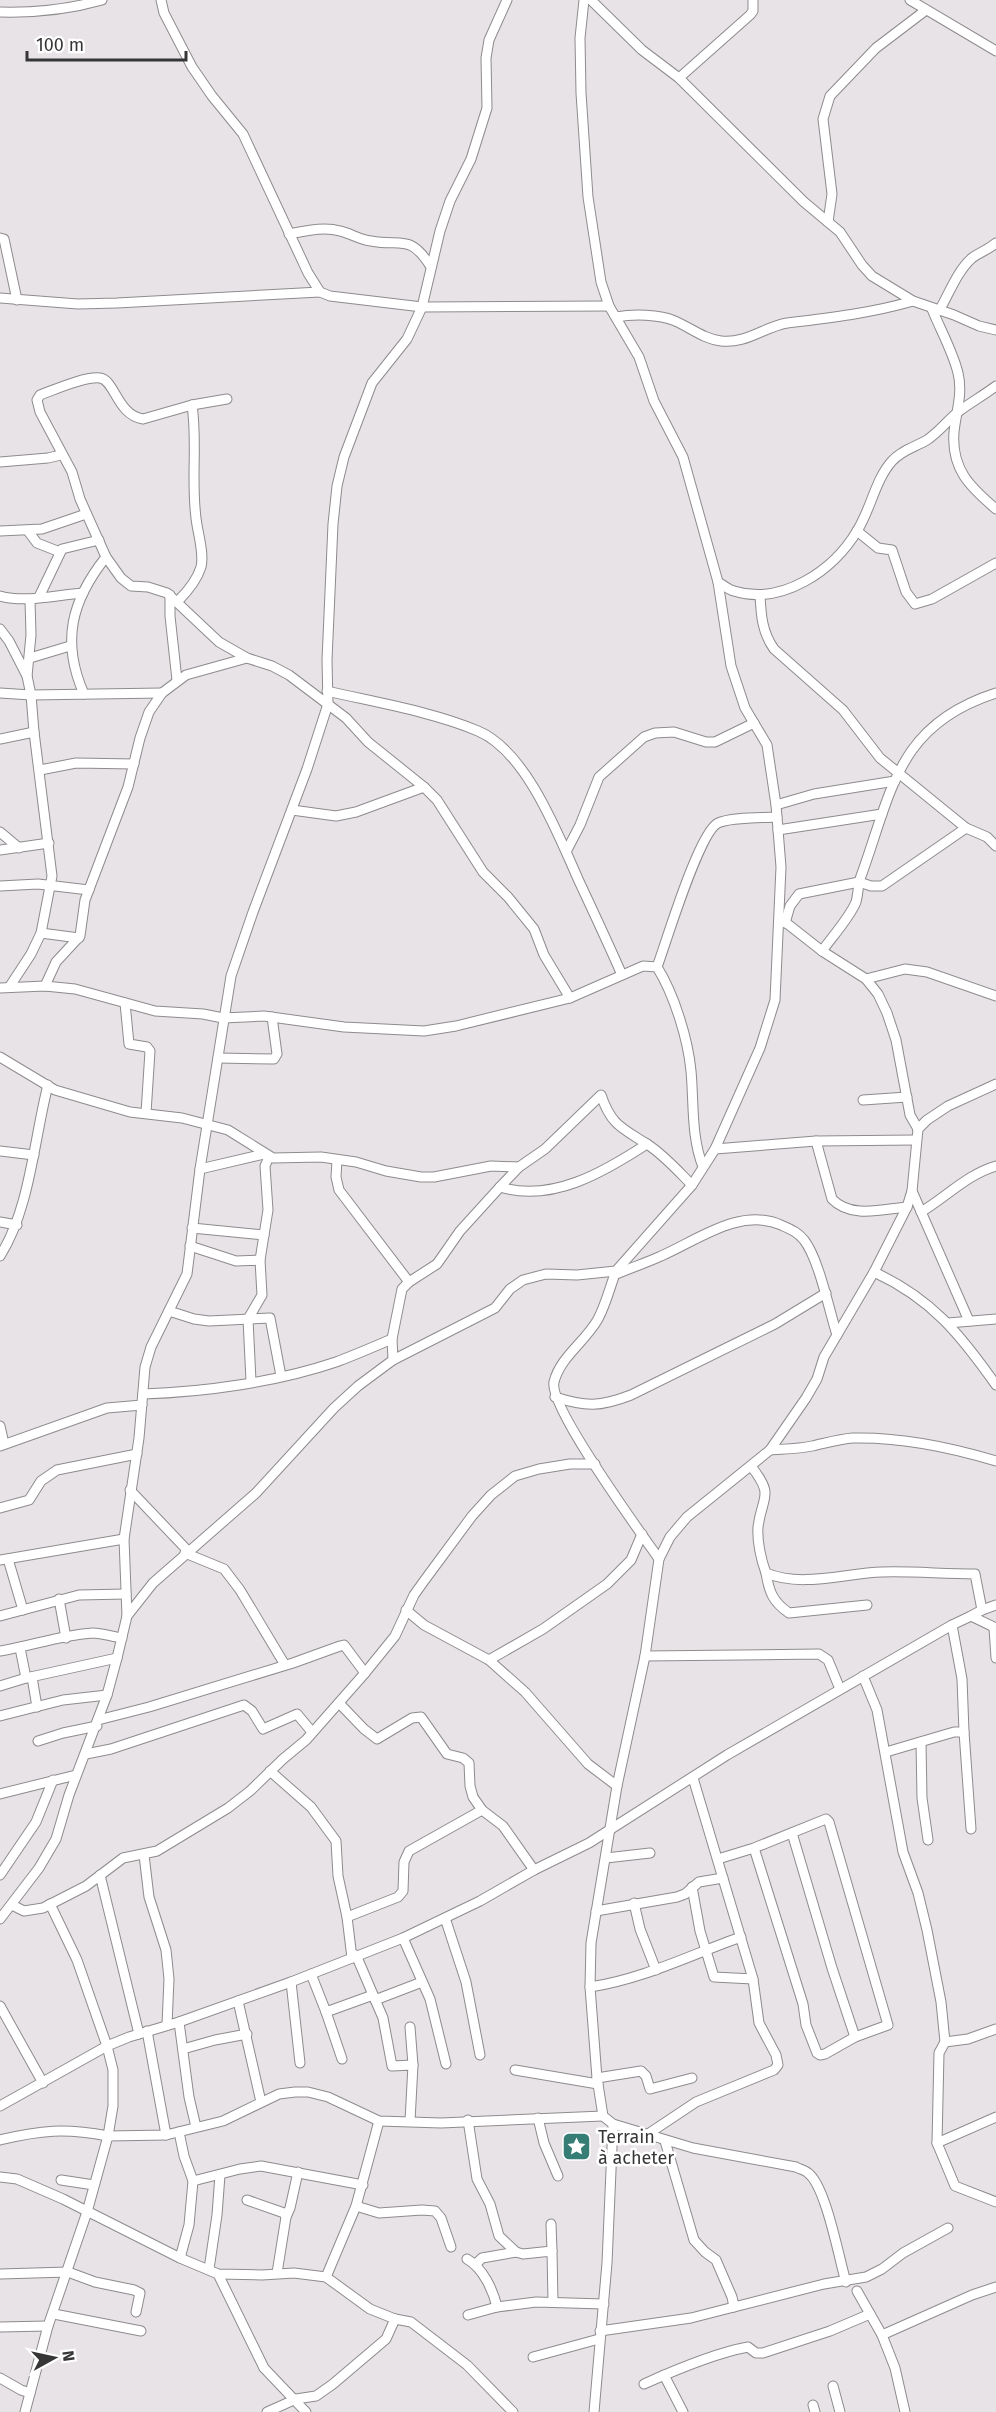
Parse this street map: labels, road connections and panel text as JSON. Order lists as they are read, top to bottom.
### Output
{
  "places": {
    "place": ["Terrain à acheter"]
  },
  "scale_bar": "100 m",
  "north": "right"
}
